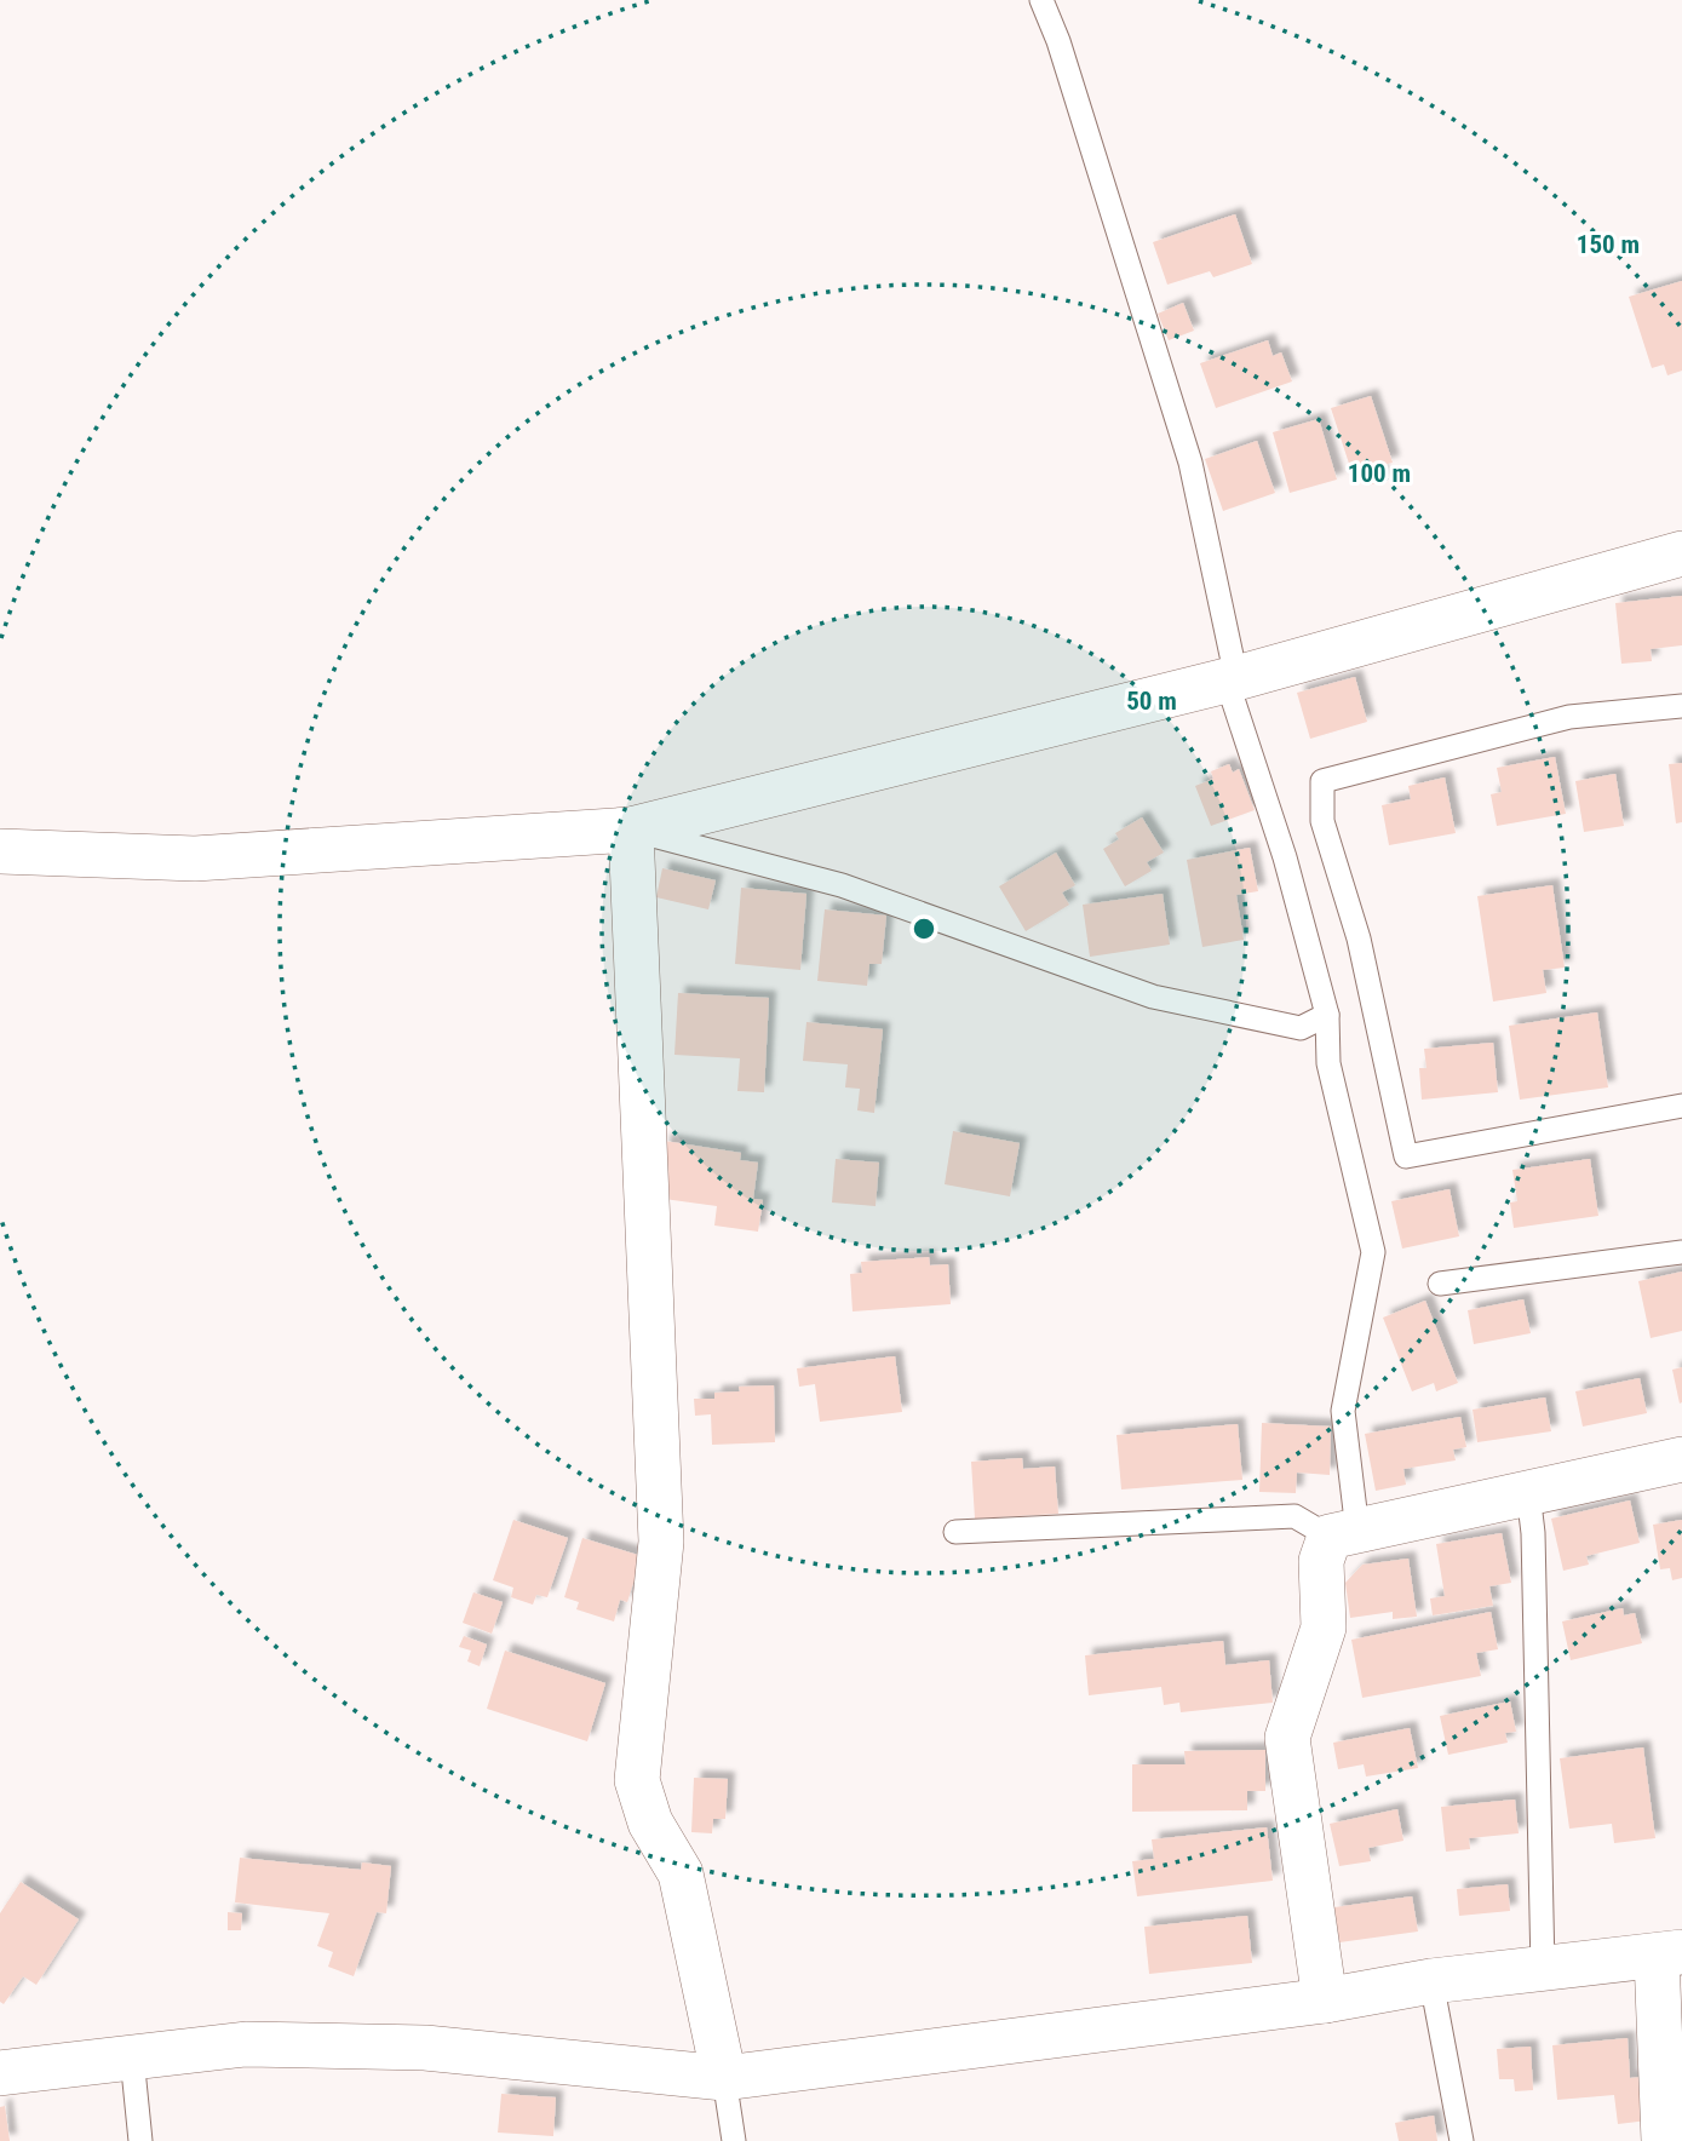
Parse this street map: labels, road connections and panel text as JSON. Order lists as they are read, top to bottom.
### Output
{
  "rings": ["150 m", "100 m", "50 m"]
}
